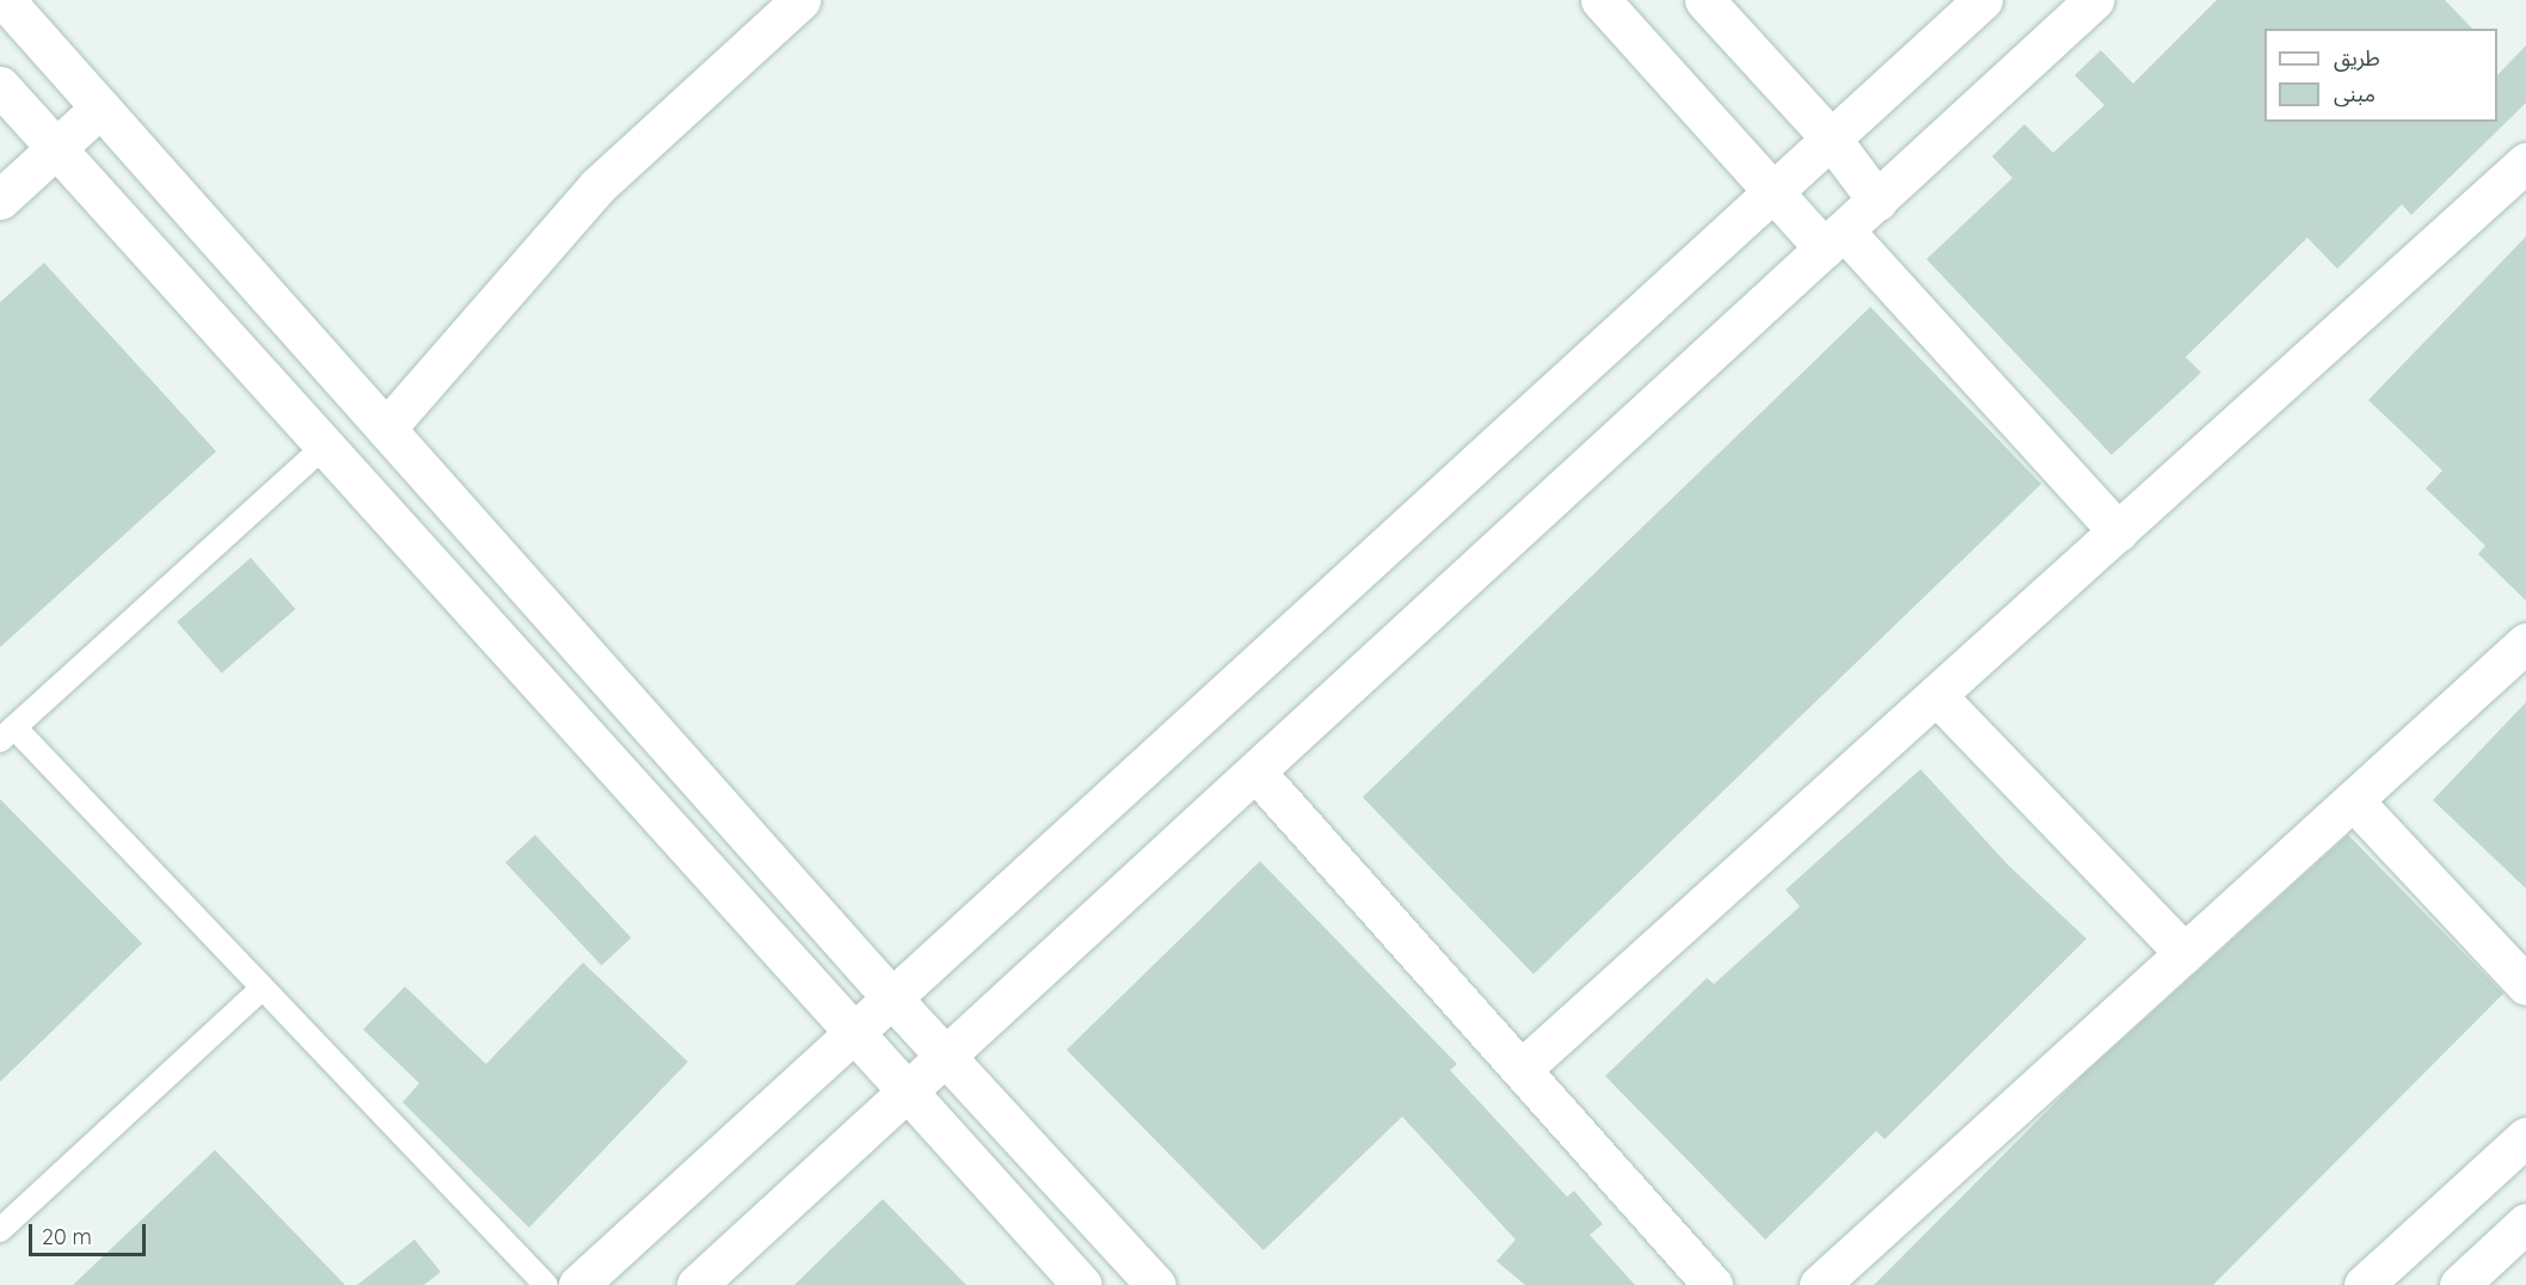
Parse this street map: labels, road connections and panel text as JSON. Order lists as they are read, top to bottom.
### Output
{
  "legend": ["طريق", "مبنى"],
  "scale_bar": "20 m"
}
